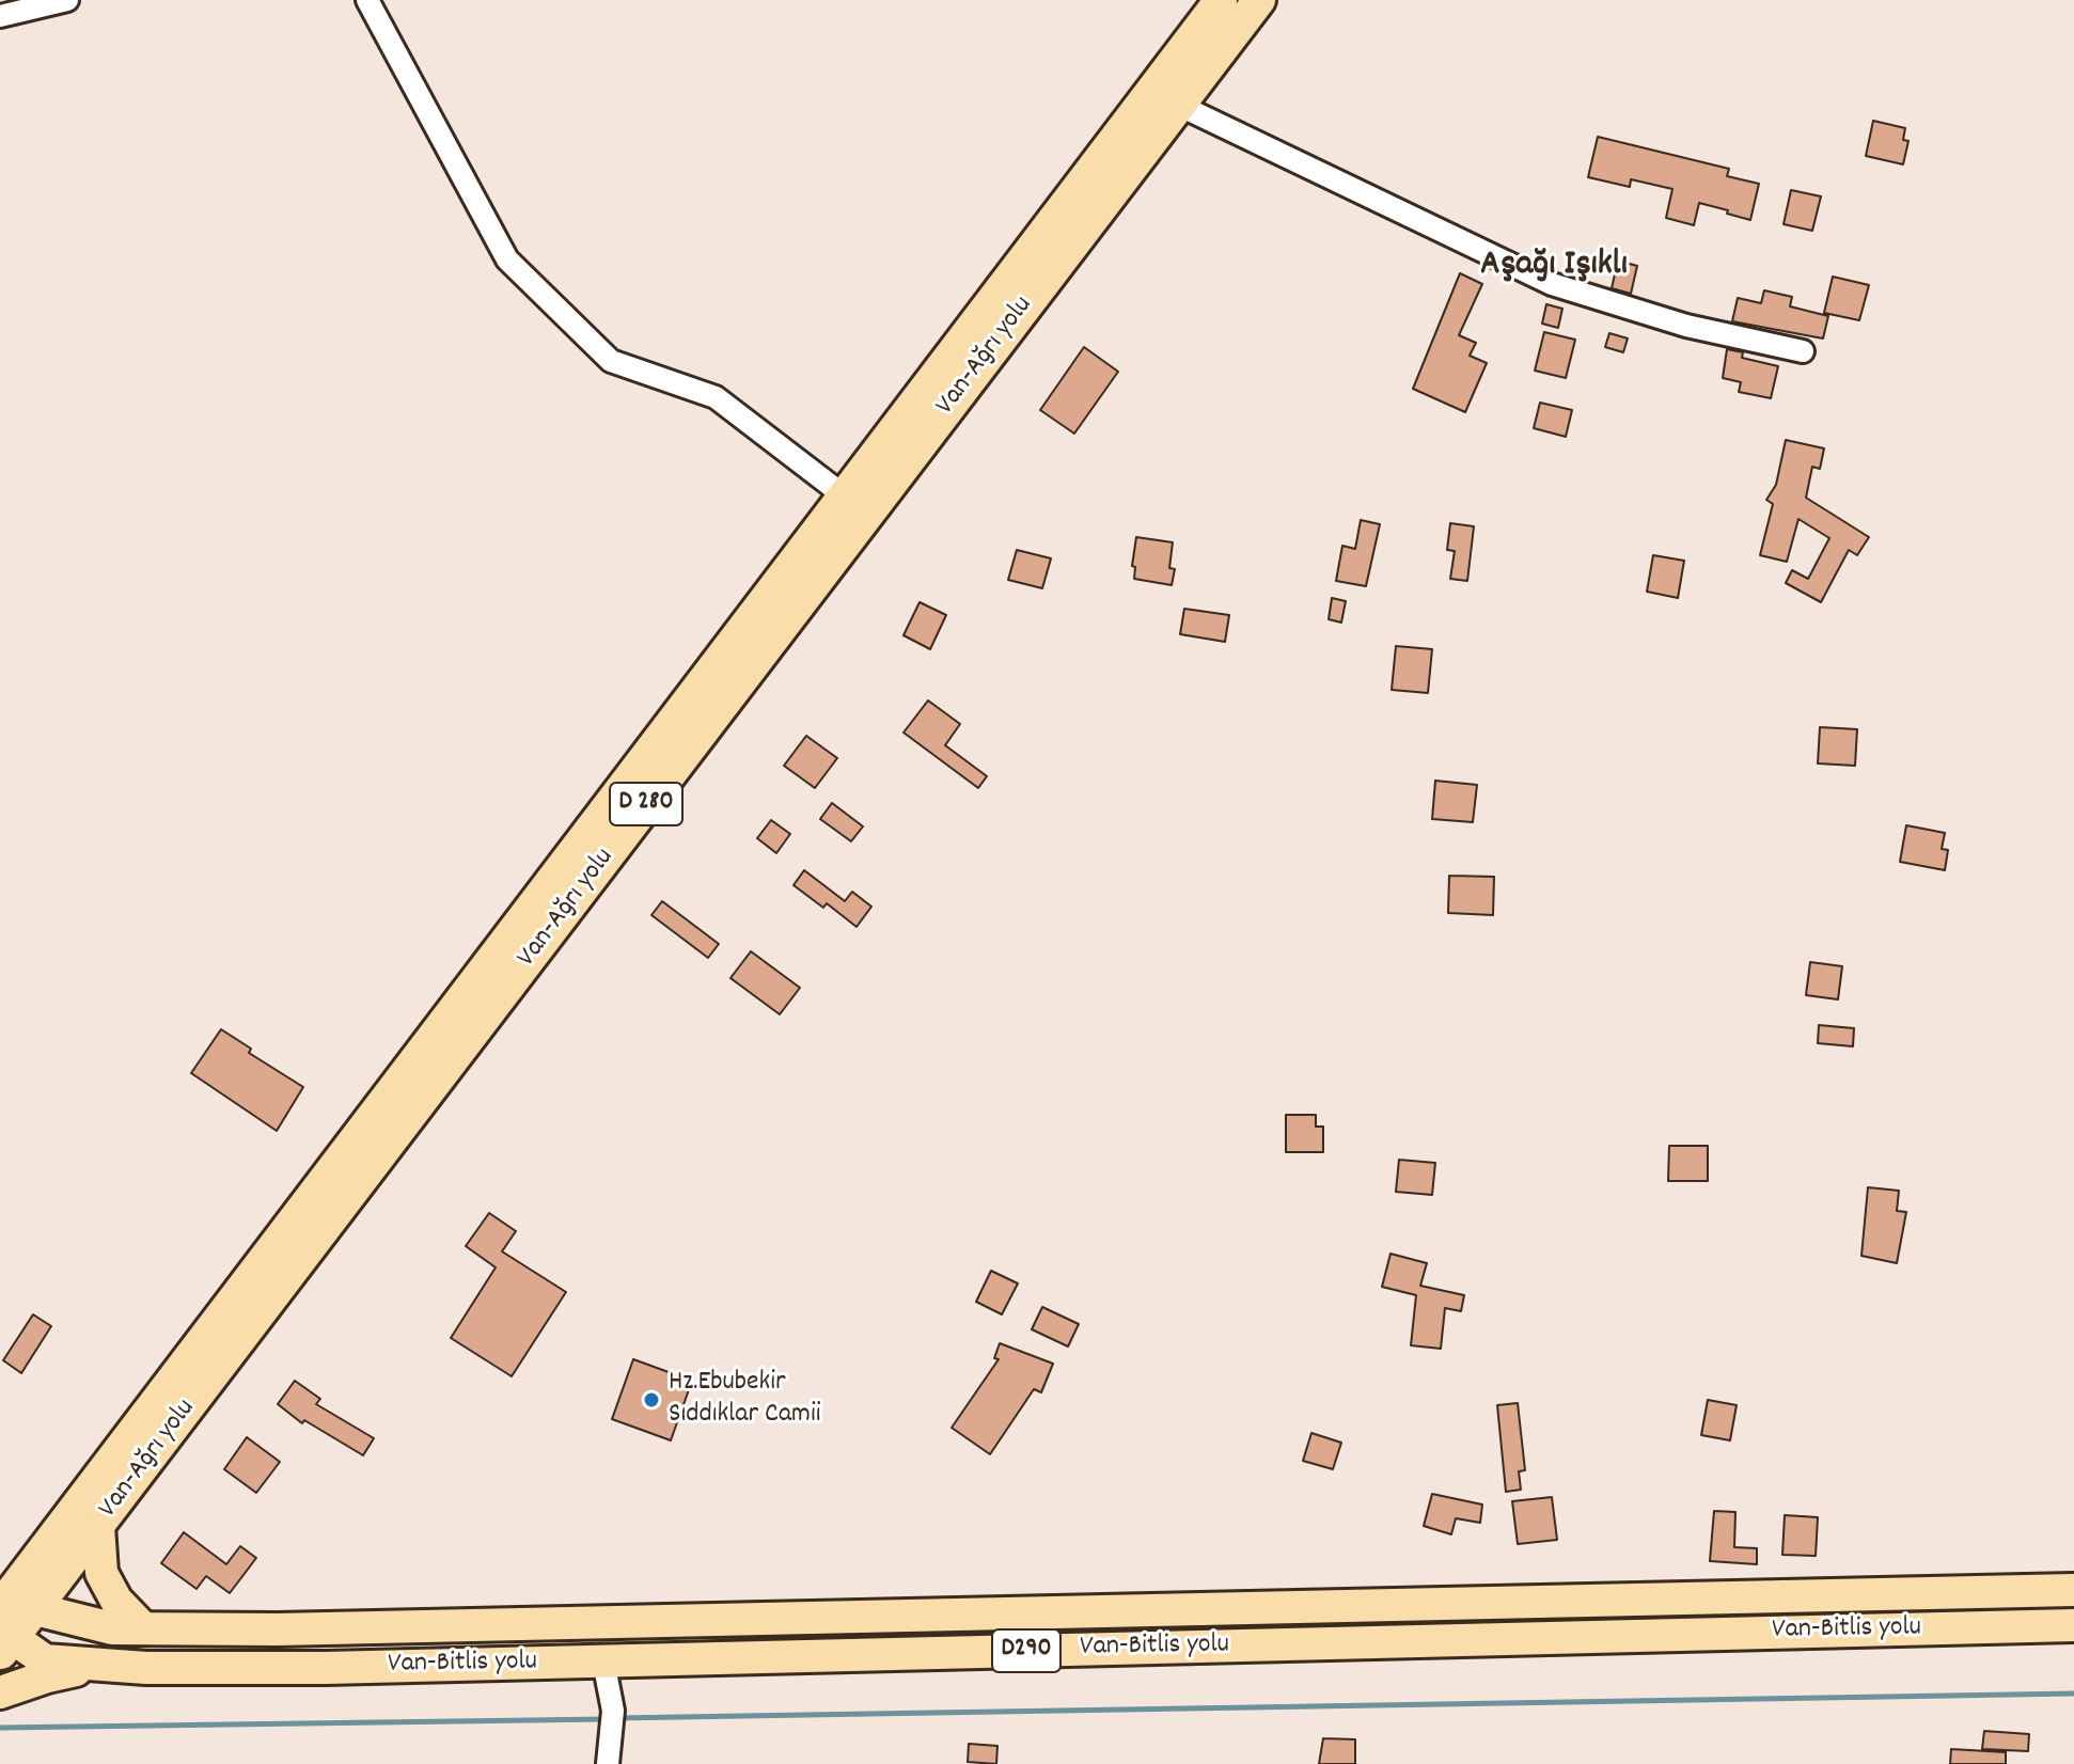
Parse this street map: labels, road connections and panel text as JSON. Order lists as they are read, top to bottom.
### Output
{
  "streets": {
    "highway": [
      "Van-Ağrı yolu",
      "D 280",
      "Van-Bitlis yolu",
      "D290"
    ]
  },
  "crossings": [
    ["Van-Ağrı yolu", "Van-Bitlis yolu"]
  ],
  "districts": ["Aşağı Işıklı"],
  "places": ["Hz.Ebubekir Sıddıklar Camii"]
}
